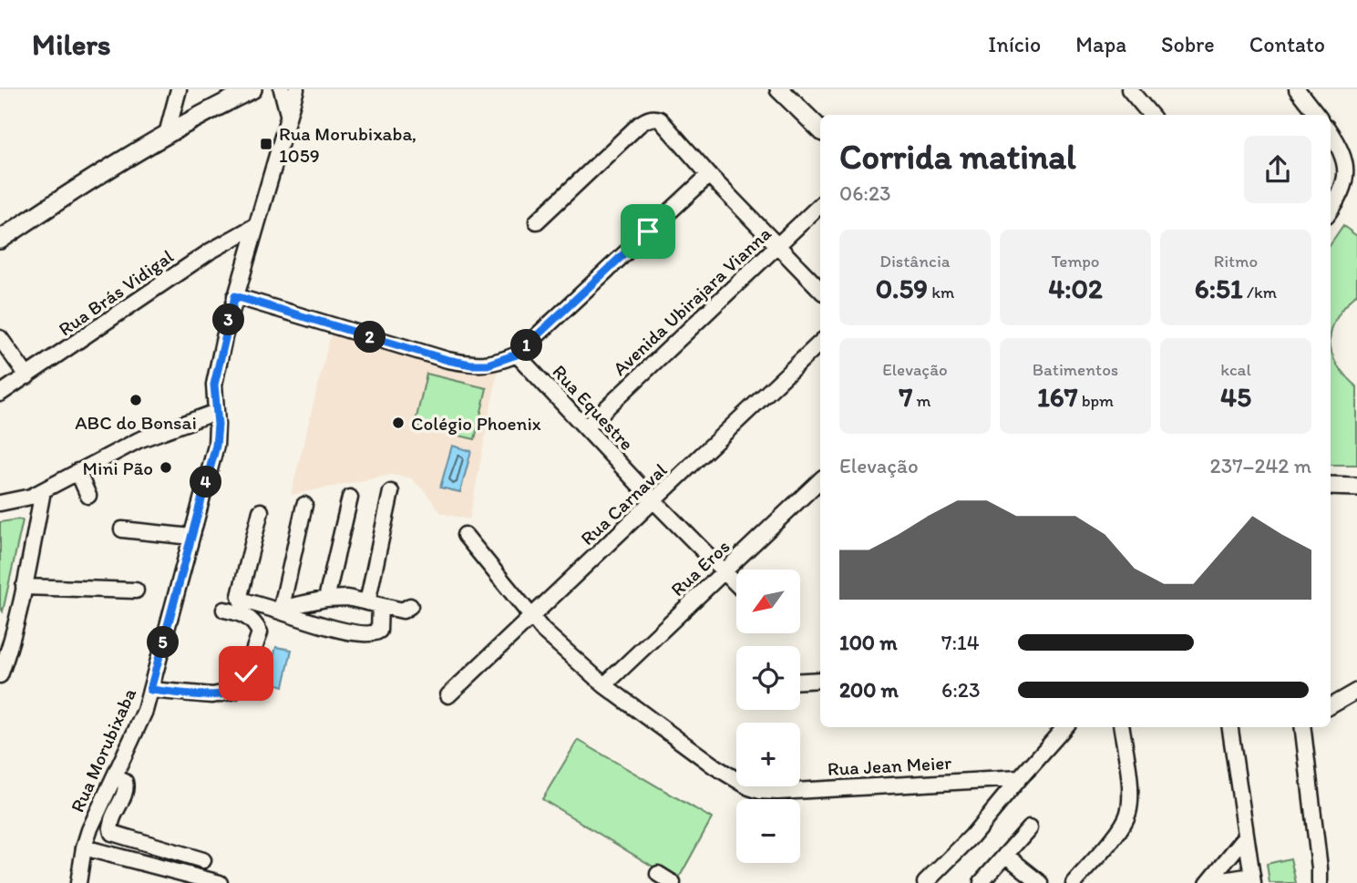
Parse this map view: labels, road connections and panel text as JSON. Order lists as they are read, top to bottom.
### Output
{
  "streets": {
    "street": [
      "Rua Brás Vidigal",
      "Avenida Ubirajara Vianna",
      "Rua Equestre",
      "Rua Carnaval",
      "Rua Eros",
      "Rua Morubixaba",
      "Rua Jean Meier"
    ]
  },
  "crossings": [
    ["Rua Brás Vidigal", "Rua Morubixaba"],
    ["Avenida Ubirajara Vianna", "Rua Equestre"],
    ["Rua Equestre", "Rua Carnaval"],
    ["Rua Equestre", "Rua Eros"],
    ["Rua Carnaval", "Rua Jean Meier"],
    ["Rua Eros", "Rua Jean Meier"]
  ],
  "places": {
    "transit": ["Rua Morubixaba, 1059"],
    "other": ["ABC do Bonsai", "Colégio Phoenix", "Mini Pão"]
  },
  "north": "bottom left",
  "page": {
    "header": "Milers",
    "nav": [
      "Início",
      "Mapa",
      "Sobre",
      "Contato"
    ],
    "heading": ["Corrida matinal", "06:23"],
    "stats": [
      ["Distância", "0.59 km"],
      ["Tempo", "4:02"],
      ["Ritmo", "6:51 /km"],
      ["Elevação", "7 m"],
      ["Batimentos", "167 bpm"],
      ["kcal", "45"]
    ],
    "pins": [
      "3",
      "2",
      "1",
      "4",
      "5"
    ],
    "chart": ["Elevação", "237–242 m"],
    "map_buttons": ["+", "−"],
    "list": [
      {
        "name": "100 m",
        "note": "7:14"
      },
      {
        "name": "200 m",
        "note": "6:23"
      }
    ]
  }
}
